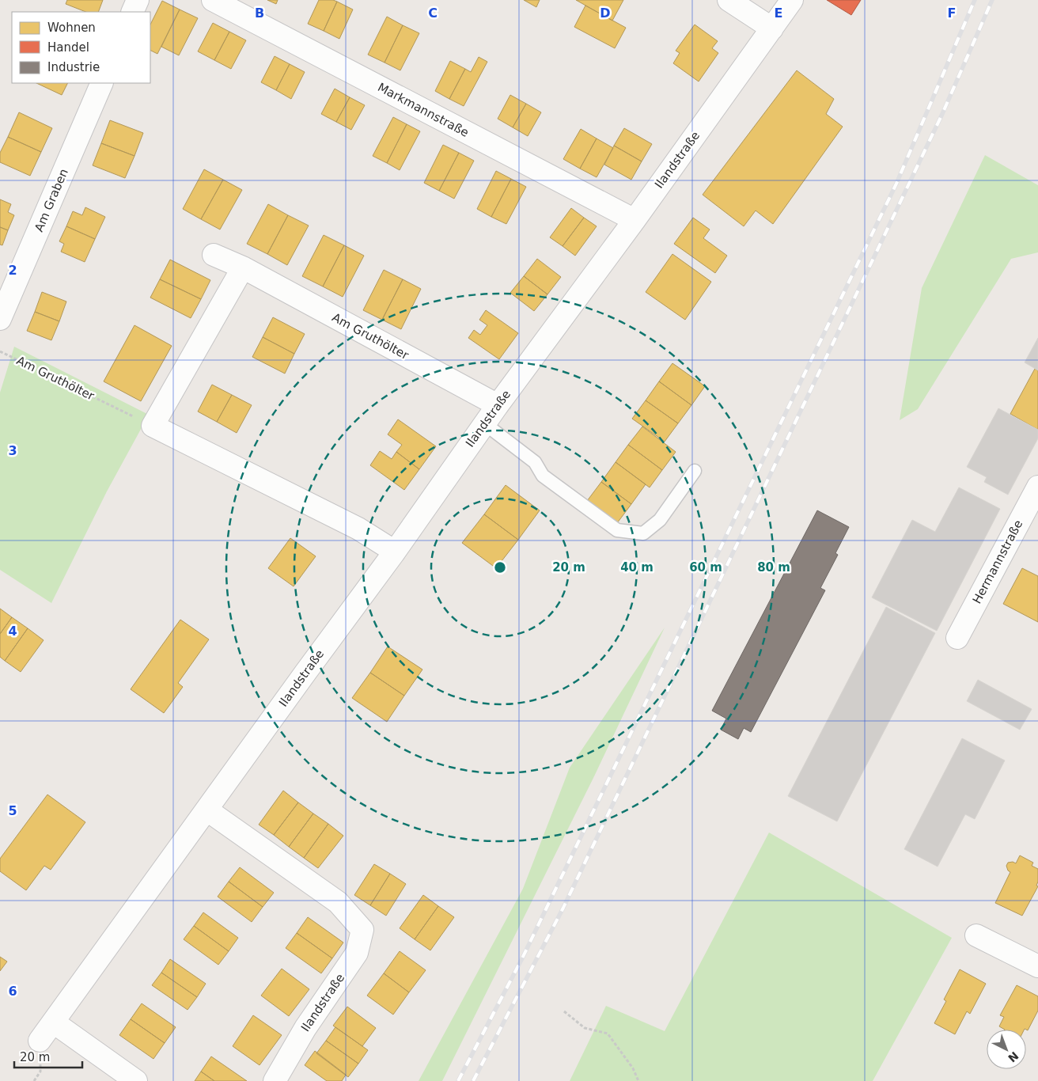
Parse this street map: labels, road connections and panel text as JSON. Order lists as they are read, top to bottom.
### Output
{
  "streets": {
    "street": [
      "Markmannstraße",
      "Ilandstraße",
      "Am Graben",
      "Am Gruthölter",
      "Hermannstraße"
    ]
  },
  "crossings": [
    ["Markmannstraße", "Ilandstraße"],
    ["Ilandstraße", "Am Gruthölter"]
  ],
  "legend": ["Wohnen", "Handel", "Industrie"],
  "scale_bar": "20 m",
  "north": "bottom right",
  "grid": {
    "columns": [
      "B",
      "C",
      "D",
      "E",
      "F"
    ],
    "rows": [
      "2",
      "3",
      "4",
      "5",
      "6"
    ]
  },
  "rings": [
    "20 m",
    "40 m",
    "60 m",
    "80 m"
  ]
}
